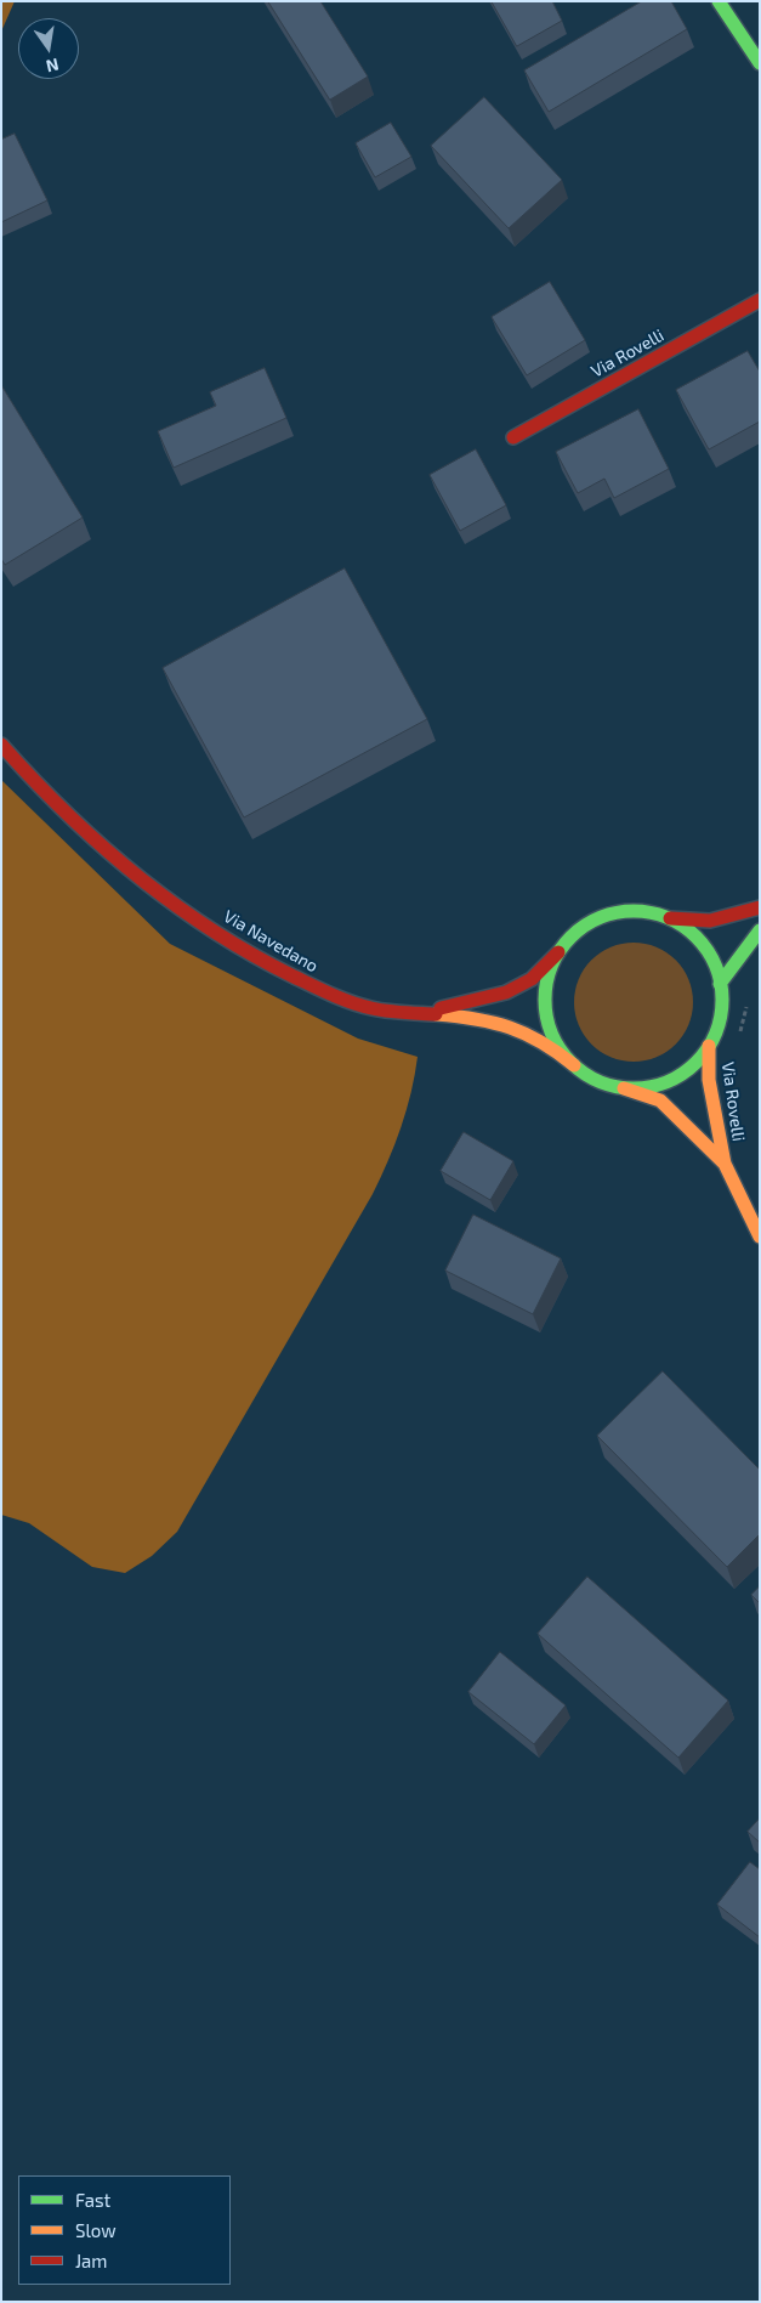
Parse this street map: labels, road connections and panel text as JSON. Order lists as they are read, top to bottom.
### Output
{
  "streets": {
    "street": ["Via Rovelli", "Via Navedano"]
  },
  "crossings": [
    ["Via Rovelli", "Via Navedano"]
  ],
  "legend": ["Fast", "Slow", "Jam"],
  "north": "bottom"
}
